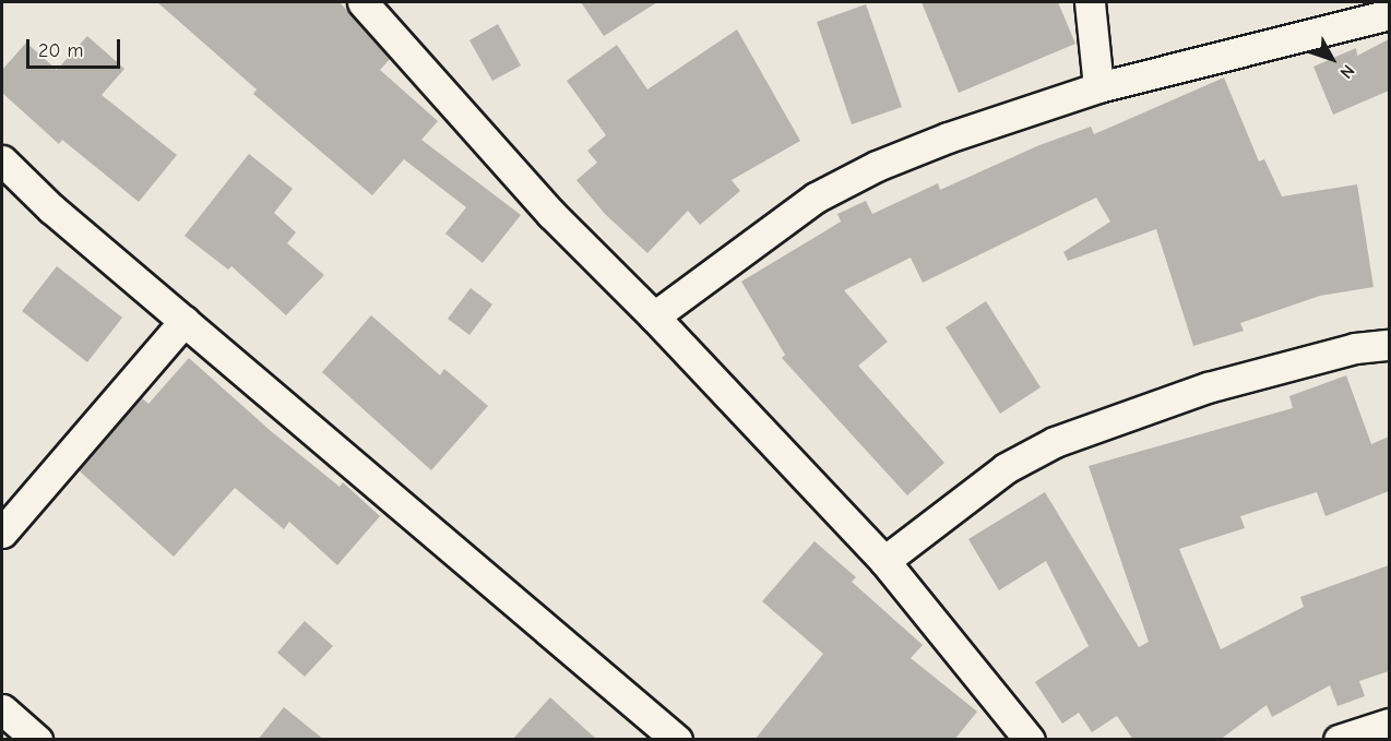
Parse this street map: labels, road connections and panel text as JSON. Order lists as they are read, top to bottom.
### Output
{
  "scale_bar": "20 m",
  "north": "bottom right"
}
